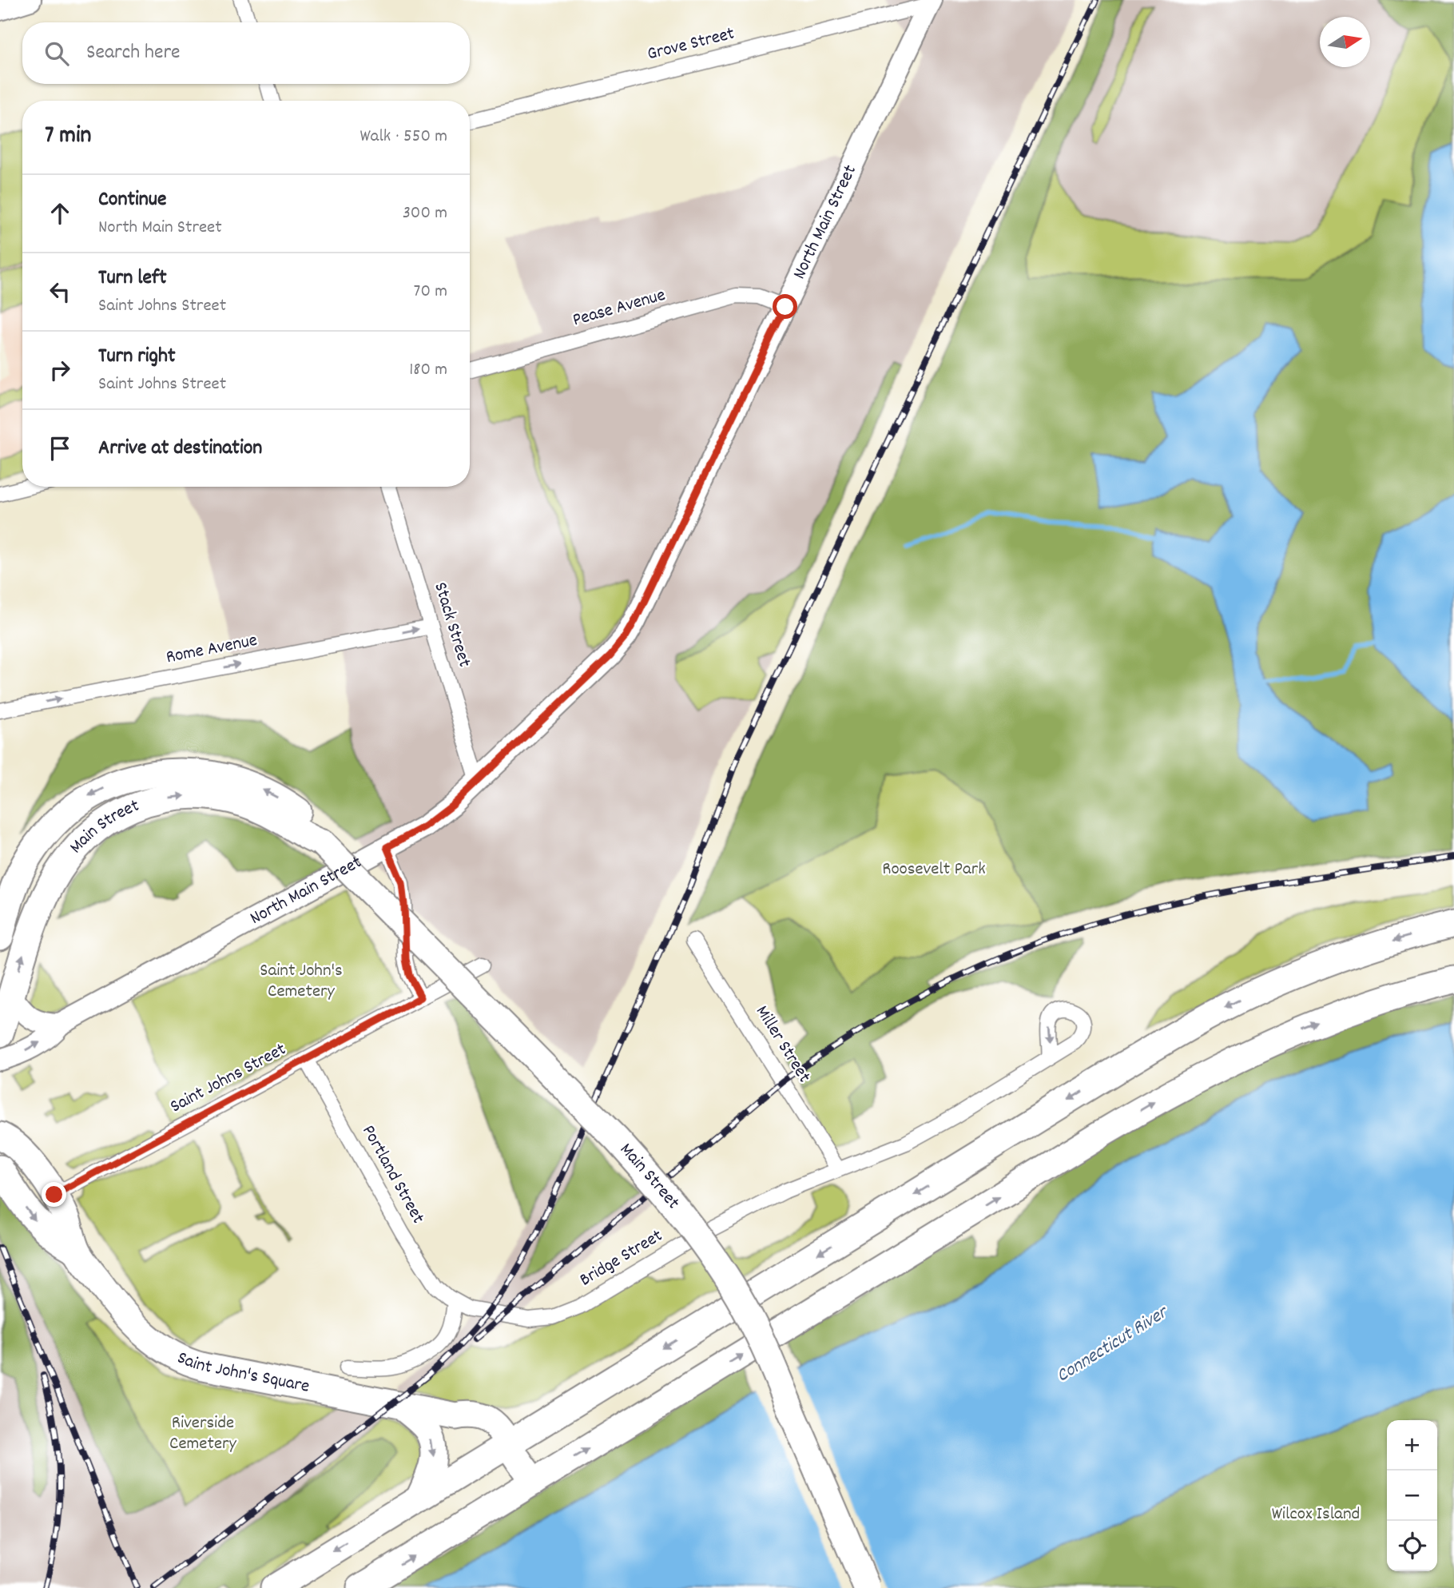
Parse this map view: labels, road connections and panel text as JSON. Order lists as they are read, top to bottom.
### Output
{
  "streets": {
    "highway": ["Main Street", "Saint John's Square"],
    "street": [
      "Grove Street",
      "North Main Street",
      "Pease Avenue",
      "Stack Street",
      "Rome Avenue",
      "Miller Street",
      "Saint Johns Street",
      "Portland Street",
      "Bridge Street"
    ]
  },
  "crossings": [
    ["Grove Street", "North Main Street"],
    ["North Main Street", "Pease Avenue"],
    ["North Main Street", "Stack Street"],
    ["Stack Street", "Rome Avenue"],
    ["Miller Street", "Bridge Street"],
    ["Saint Johns Street", "Portland Street"],
    ["Saint Johns Street", "Saint John's Square"],
    ["Portland Street", "Bridge Street"]
  ],
  "one_way": ["Rome Avenue"],
  "water": ["Connecticut River"],
  "parks": [
    "Roosevelt Park",
    "Saint John's Cemetery",
    "Riverside Cemetery",
    "Wilcox Island"
  ],
  "north": "right",
  "page": {
    "search": "Search here",
    "heading": ["7 min", "Walk · 550 m"],
    "list": [
      ["Continue", "North Main Street", "300 m"],
      ["Turn left", "Saint Johns Street", "70 m"],
      ["Turn right", "Saint Johns Street", "180 m"],
      "Arrive at destination"
    ],
    "map_buttons": ["+", "−"]
  }
}
